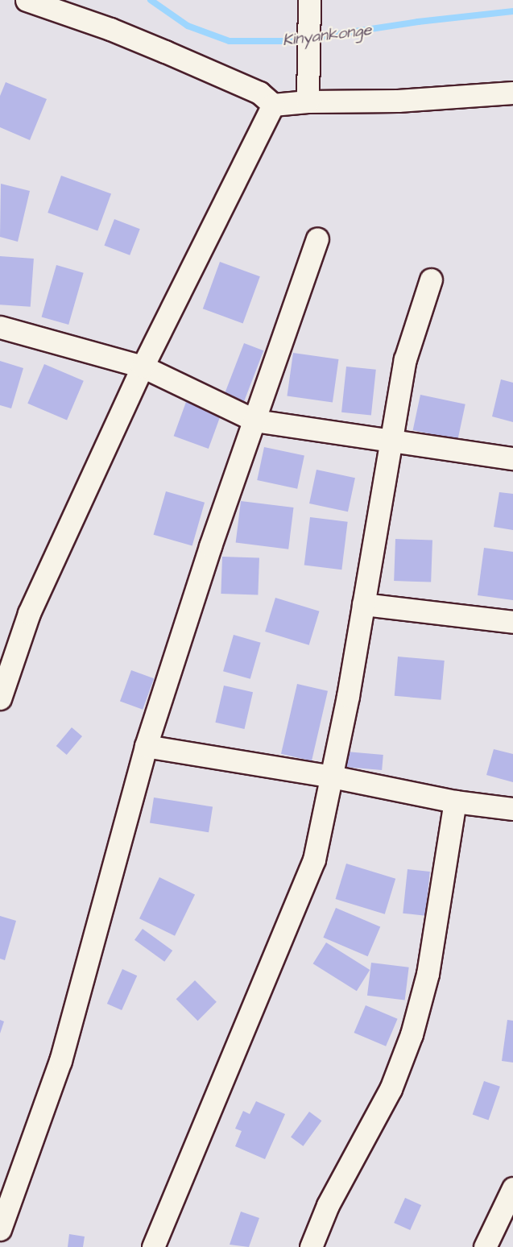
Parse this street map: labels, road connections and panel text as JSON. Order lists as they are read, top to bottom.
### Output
{
  "water": ["Kinyankonge"]
}
